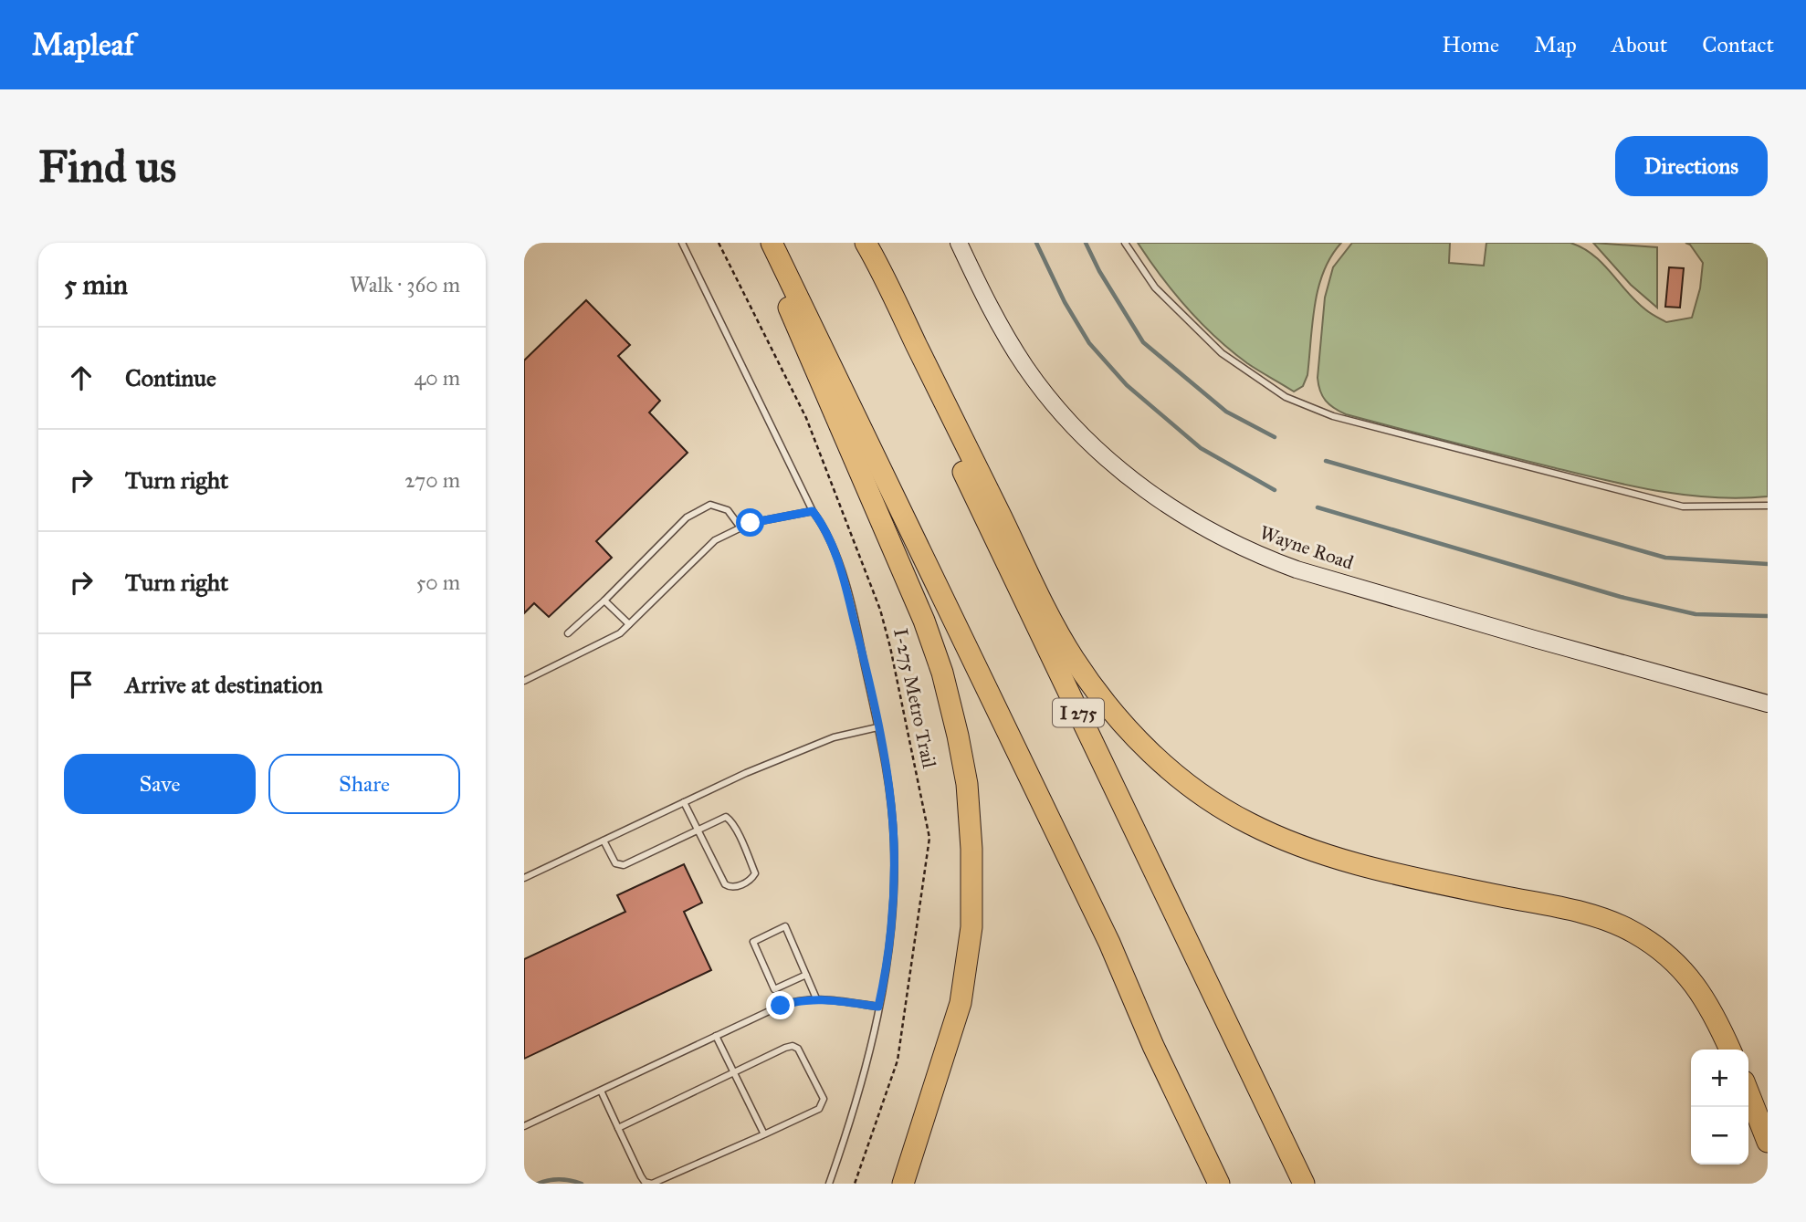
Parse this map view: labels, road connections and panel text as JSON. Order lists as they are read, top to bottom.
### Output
{
  "streets": {
    "highway": ["I 275"],
    "main road": ["Wayne Road"],
    "path": ["I-275 Metro Trail"]
  },
  "page": {
    "header": "Mapleaf",
    "nav": [
      "Home",
      "Map",
      "About",
      "Contact"
    ],
    "buttons": [
      "Directions",
      ["Save", "Share"]
    ],
    "title": "Find us",
    "heading": ["5 min", "Walk · 360 m"],
    "list": [
      ["Continue", "40 m"],
      ["Turn right", "270 m"],
      ["Turn right", "50 m"],
      "Arrive at destination"
    ],
    "map_buttons": ["+", "−"]
  }
}
